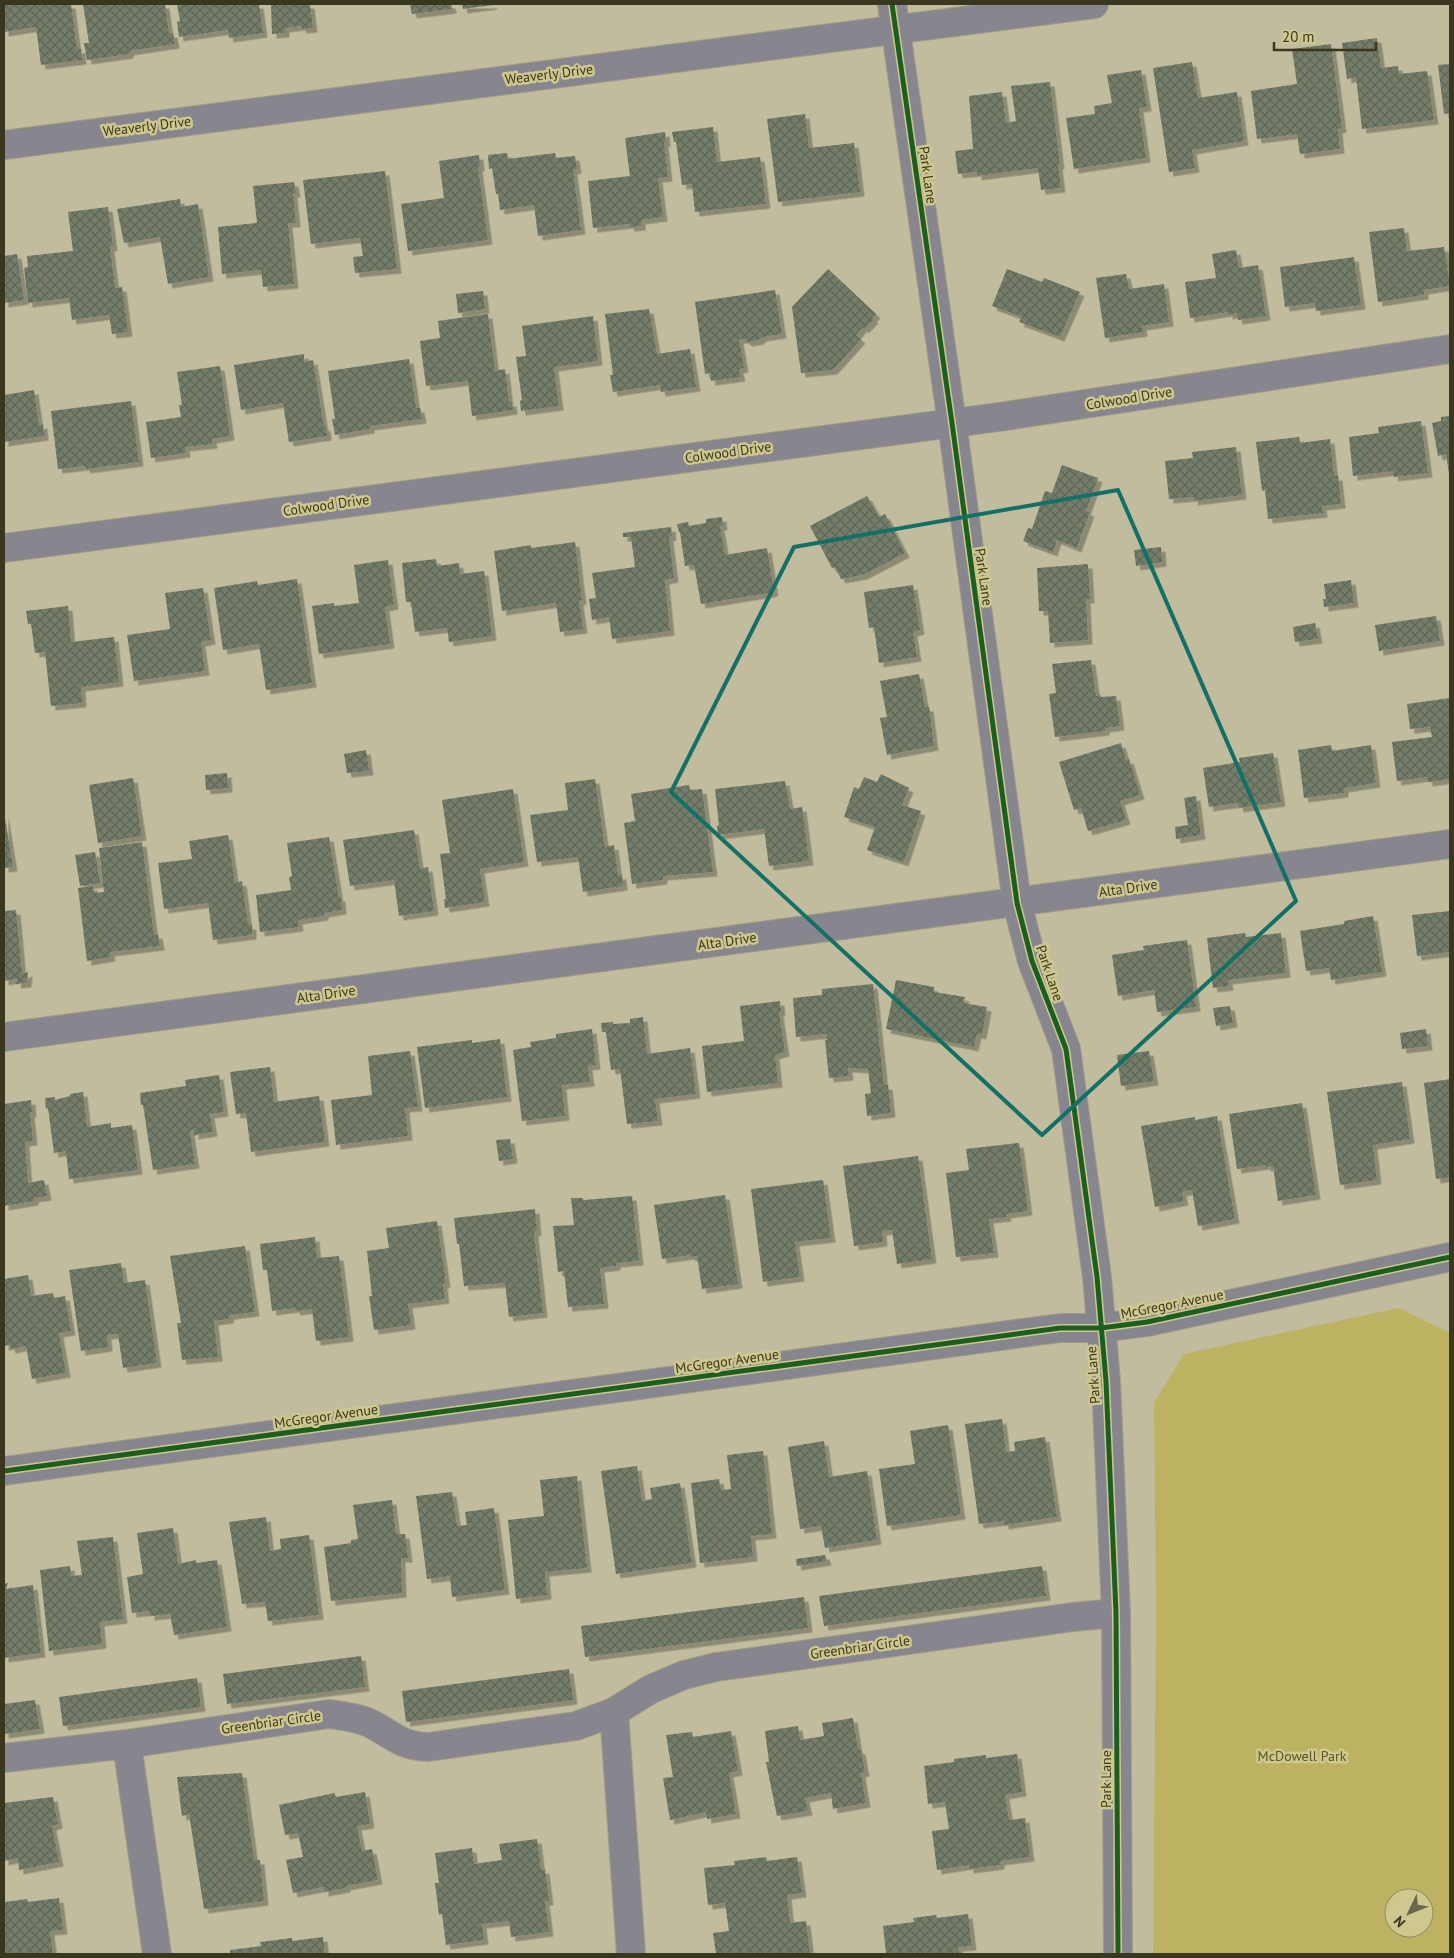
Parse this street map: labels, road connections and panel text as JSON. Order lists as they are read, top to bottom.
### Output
{
  "streets": {
    "street": [
      "Weaverly Drive",
      "Park Lane",
      "Colwood Drive",
      "Alta Drive",
      "McGregor Avenue",
      "Greenbriar Circle"
    ]
  },
  "crossings": [
    ["Weaverly Drive", "Park Lane"],
    ["Park Lane", "Colwood Drive"],
    ["Park Lane", "Alta Drive"],
    ["Park Lane", "McGregor Avenue"],
    ["Park Lane", "Greenbriar Circle"]
  ],
  "parks": ["McDowell Park"],
  "scale_bar": "20 m",
  "north": "bottom left"
}
